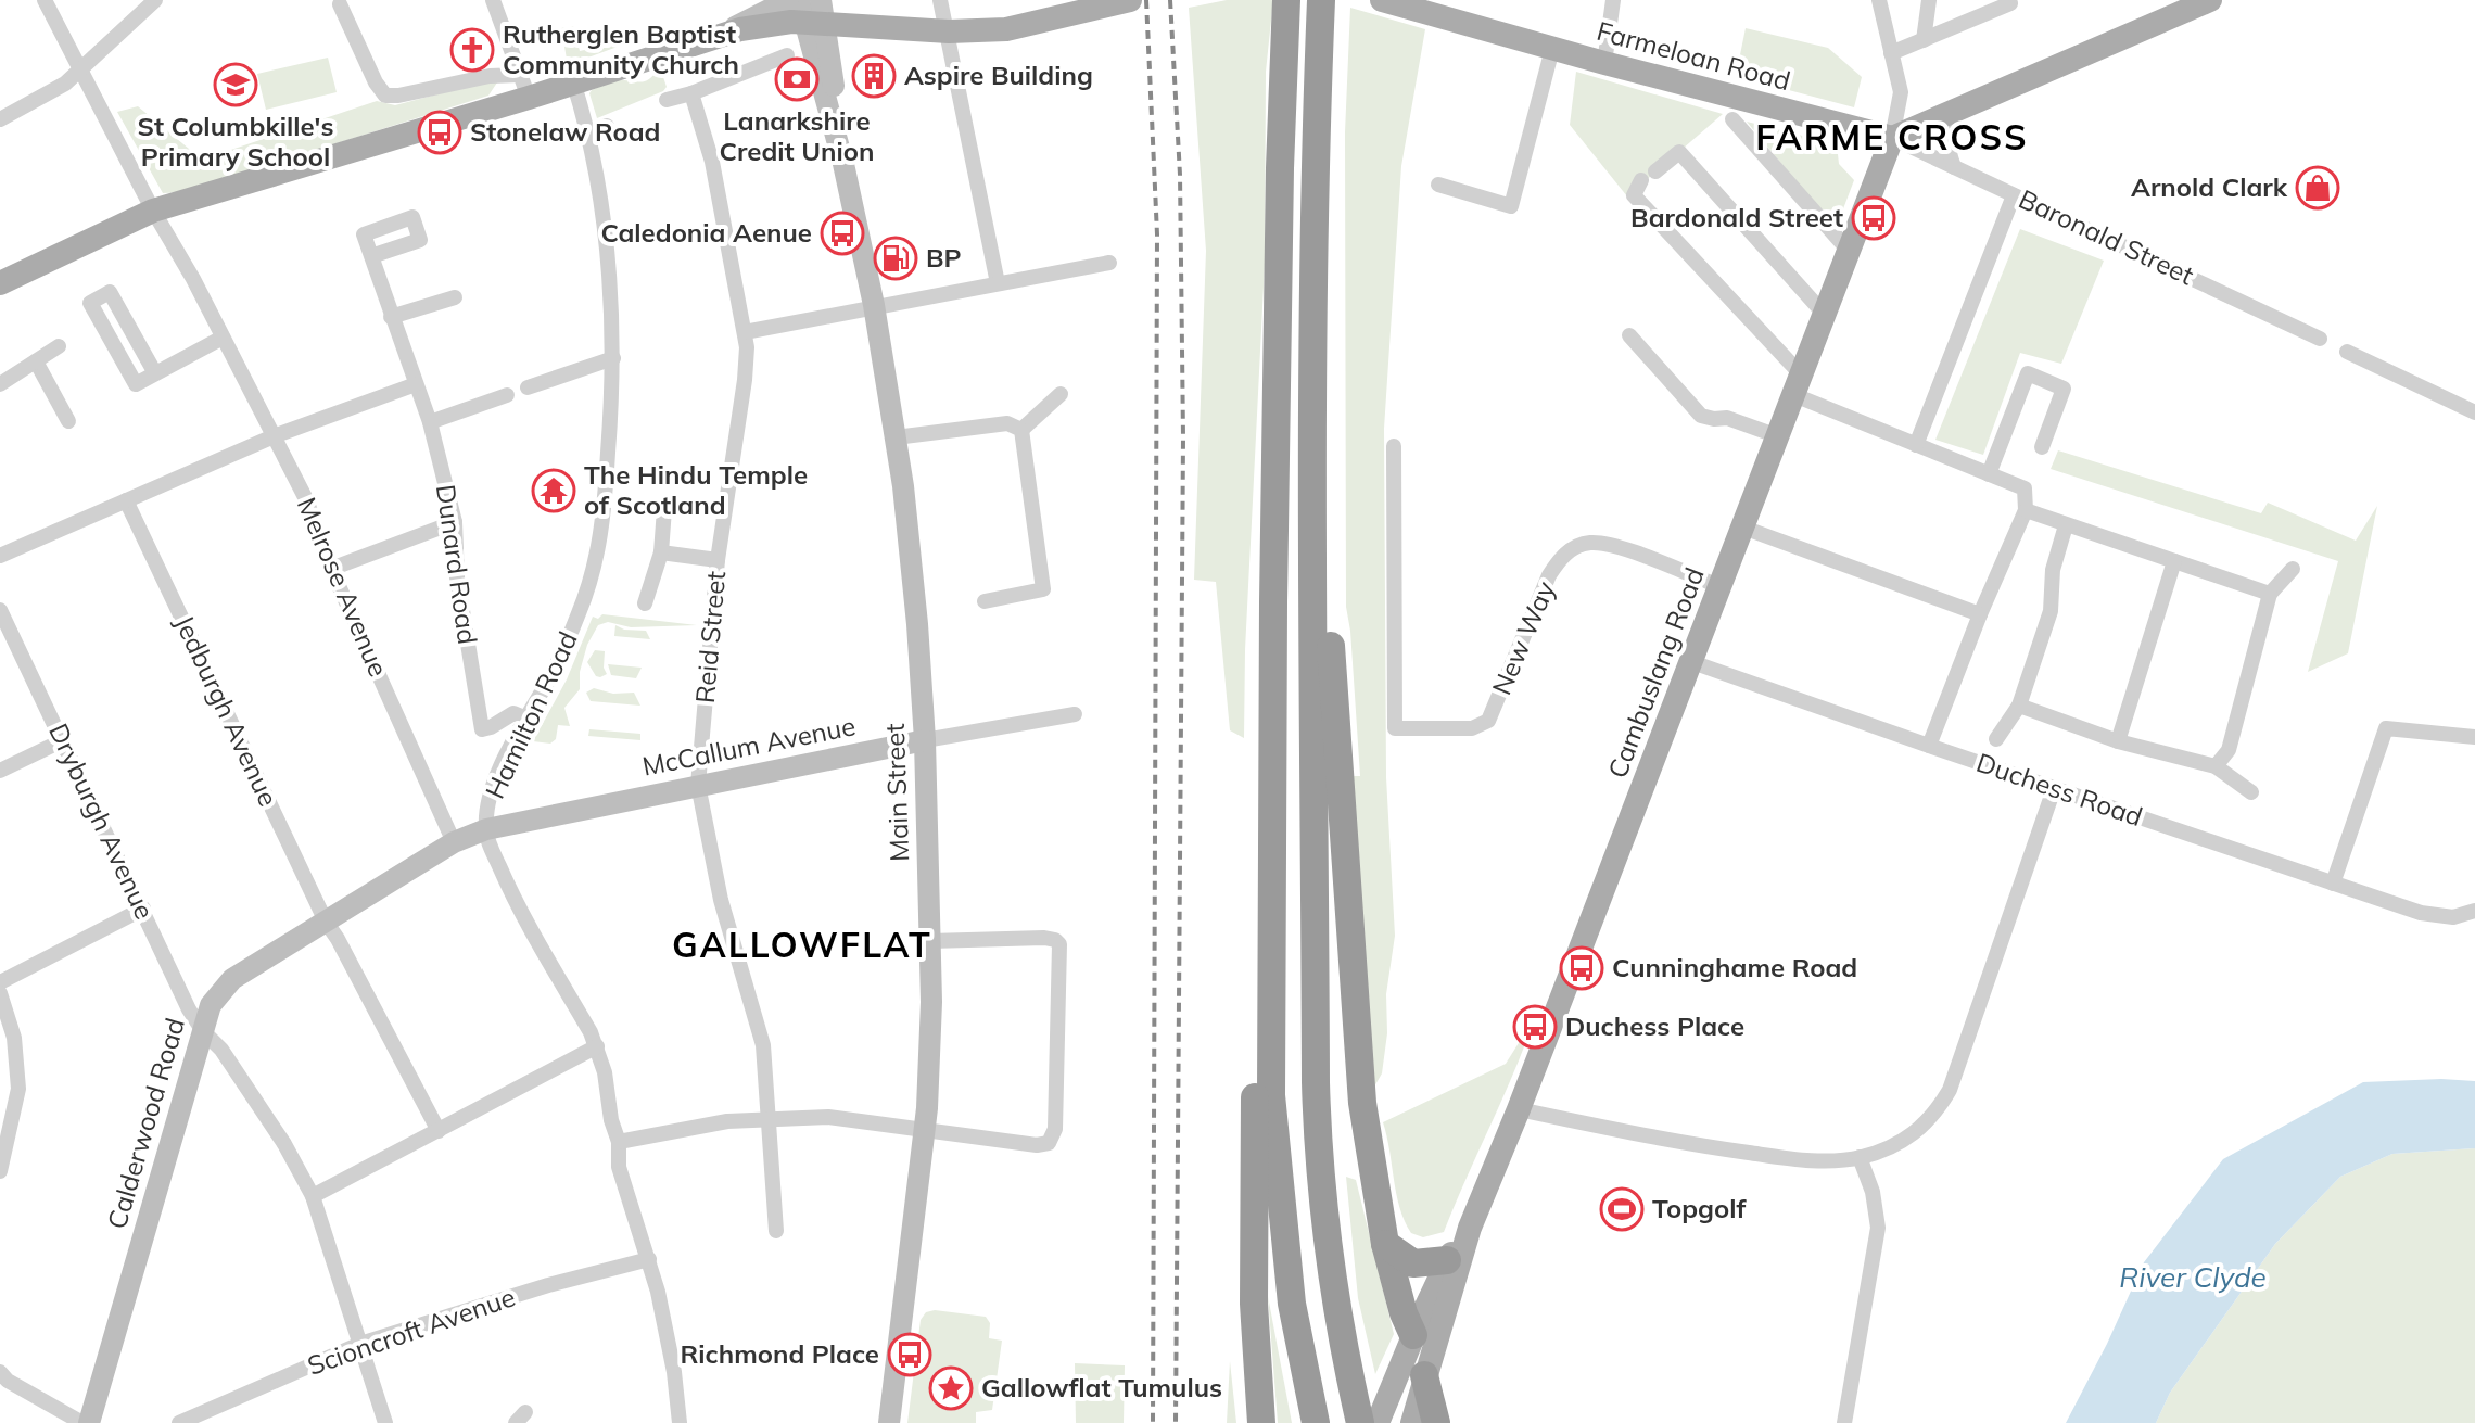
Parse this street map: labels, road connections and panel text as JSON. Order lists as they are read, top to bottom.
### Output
{
  "streets": {
    "main road": [
      "Farmeloan Road",
      "Cambuslang Road",
      "McCallum Avenue",
      "Main Street",
      "Calderwood Road"
    ],
    "street": [
      "Baronald Street",
      "Dunard Road",
      "Melrose Avenue",
      "Reid Street",
      "New Way",
      "Jedburgh Avenue",
      "Hamilton Road",
      "Duchess Road",
      "Dryburgh Avenue",
      "Scioncroft Avenue"
    ]
  },
  "crossings": [
    ["Farmeloan Road", "Baronald Street"],
    ["Farmeloan Road", "Cambuslang Road"],
    ["Baronald Street", "Cambuslang Road"],
    ["Dunard Road", "Hamilton Road"],
    ["Melrose Avenue", "Calderwood Road"],
    ["Reid Street", "McCallum Avenue"],
    ["New Way", "Cambuslang Road"],
    ["Cambuslang Road", "Duchess Road"],
    ["Jedburgh Avenue", "Calderwood Road"],
    ["Hamilton Road", "McCallum Avenue"],
    ["Hamilton Road", "Calderwood Road"],
    ["Hamilton Road", "Scioncroft Avenue"],
    ["McCallum Avenue", "Main Street"],
    ["McCallum Avenue", "Calderwood Road"],
    ["Dryburgh Avenue", "Calderwood Road"],
    ["Dryburgh Avenue", "Scioncroft Avenue"]
  ],
  "districts": ["FARME CROSS", "GALLOWFLAT"],
  "water": ["River Clyde"],
  "places": {
    "church": ["Rutherglen Baptist Community Church"],
    "building": ["Aspire Building"],
    "bank": ["Lanarkshire Credit Union"],
    "school or university": ["St Columbkille's Primary School"],
    "bus stop": [
      "Stonelaw Road",
      "Bardonald Street",
      "Caledonia Aenue",
      "Cunninghame Road",
      "Duchess Place",
      "Richmond Place"
    ],
    "shop": ["Arnold Clark"],
    "fuel station": ["BP"],
    "temple": ["The Hindu Temple of Scotland"],
    "sports": ["Topgolf"],
    "place": ["Gallowflat Tumulus"]
  }
}
